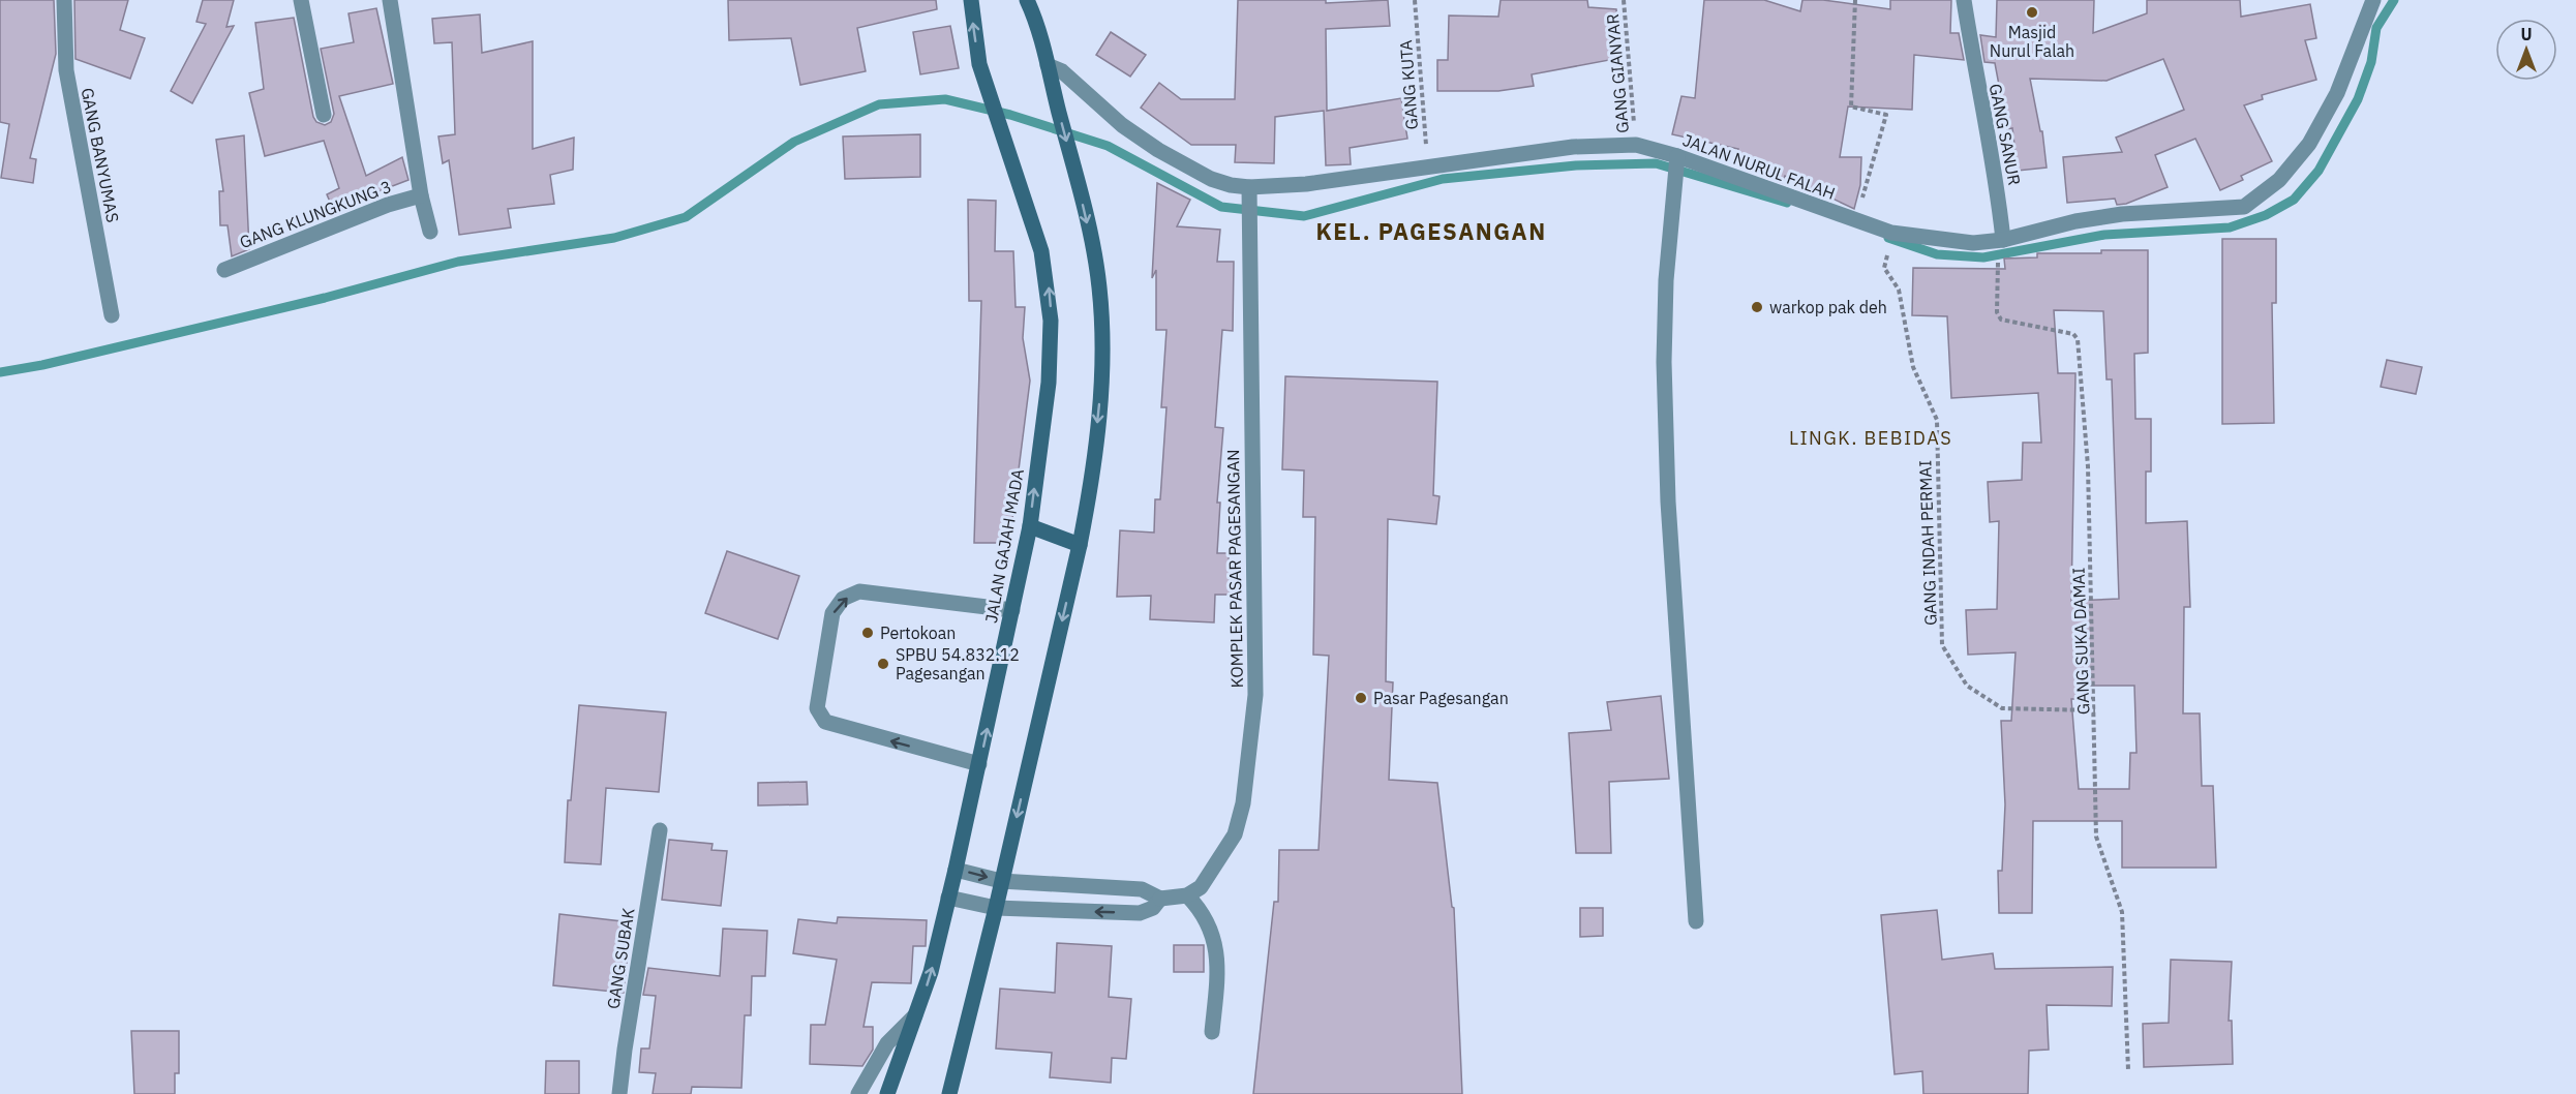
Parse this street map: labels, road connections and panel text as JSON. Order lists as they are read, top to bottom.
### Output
{
  "streets": {
    "main road": ["JALAN GAJAH MADA"],
    "street": [
      "GANG SANUR",
      "GANG BANYUMAS",
      "JALAN NURUL FALAH",
      "GANG KLUNGKUNG 3",
      "KOMPLEK PASAR PAGESANGAN",
      "GANG SUBAK"
    ],
    "path": [
      "GANG GIANYAR",
      "GANG KUTA",
      "GANG INDAH PERMAI",
      "GANG SUKA DAMAI"
    ]
  },
  "crossings": [
    ["GANG GIANYAR", "JALAN NURUL FALAH"],
    ["GANG KUTA", "JALAN NURUL FALAH"],
    ["GANG SANUR", "JALAN NURUL FALAH"],
    ["JALAN NURUL FALAH", "KOMPLEK PASAR PAGESANGAN"],
    ["GANG INDAH PERMAI", "GANG SUKA DAMAI"]
  ],
  "districts": ["KEL. PAGESANGAN", "LINGK. BEBIDAS"],
  "places": [
    "Masjid Nurul Falah",
    "warkop pak deh",
    "Pertokoan",
    "SPBU 54.832.12 Pagesangan",
    "Pasar Pagesangan"
  ],
  "north": "top"
}
